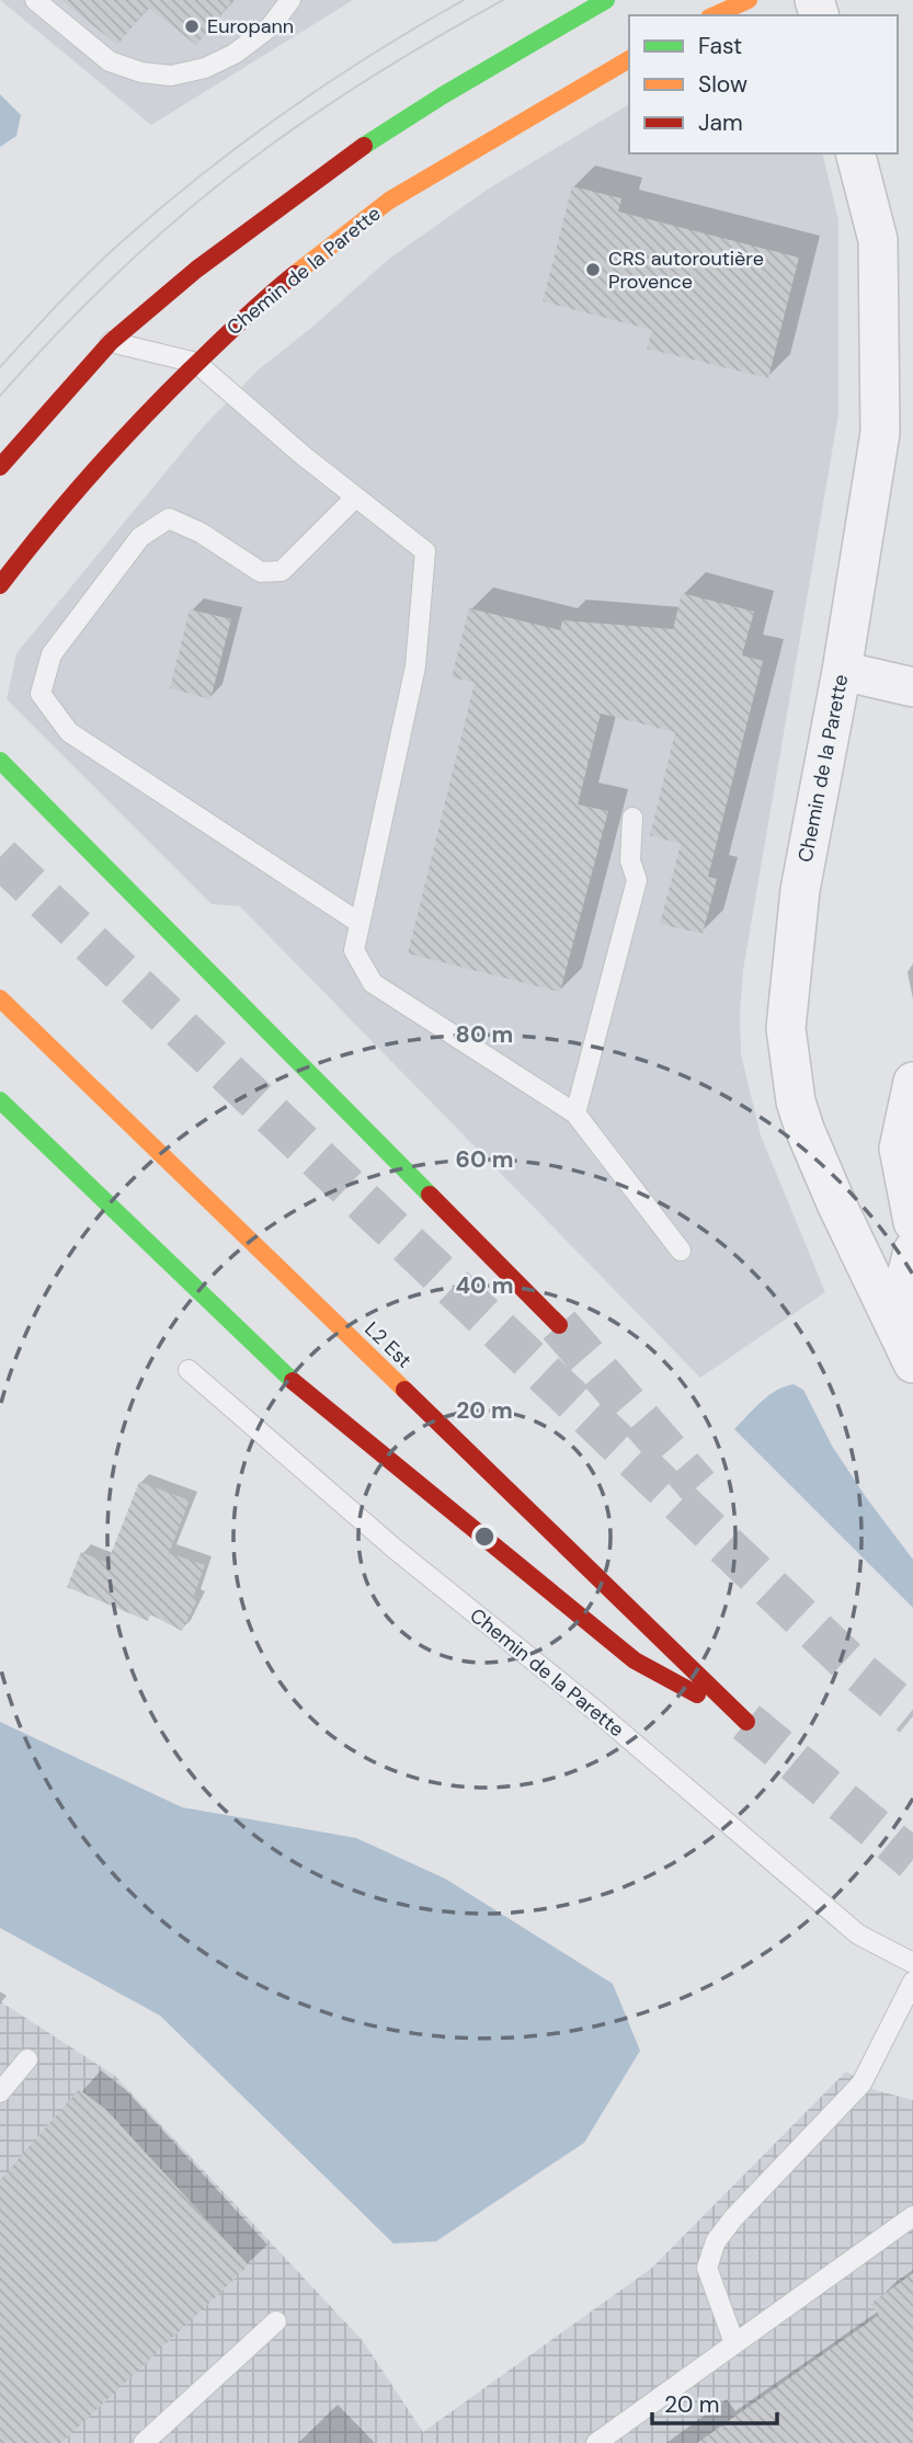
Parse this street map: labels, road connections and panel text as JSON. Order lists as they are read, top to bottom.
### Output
{
  "streets": {
    "main road": ["Chemin de la Parette", "L2 Est"]
  },
  "places": ["Europann", "CRS autoroutière Provence"],
  "legend": ["Fast", "Slow", "Jam"],
  "scale_bar": "20 m",
  "rings": [
    "80 m",
    "60 m",
    "40 m",
    "20 m"
  ]
}
